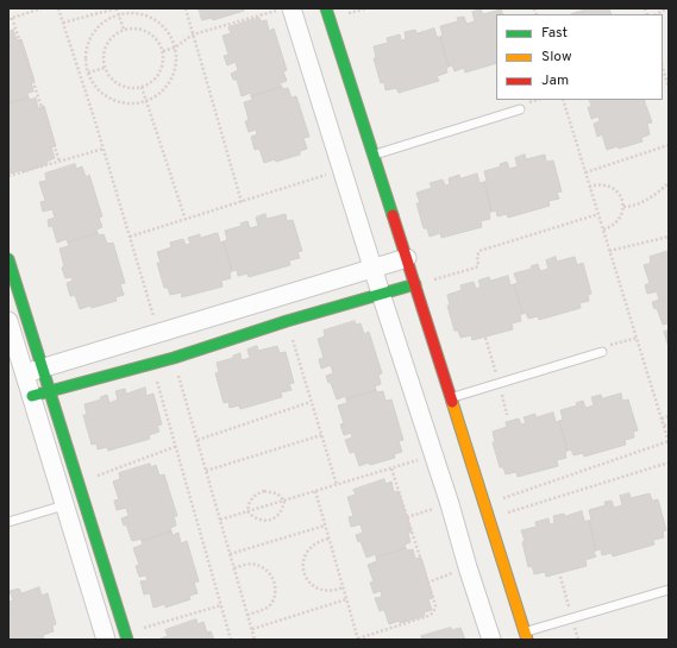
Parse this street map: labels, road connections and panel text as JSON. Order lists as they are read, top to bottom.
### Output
{
  "legend": ["Fast", "Slow", "Jam"]
}
